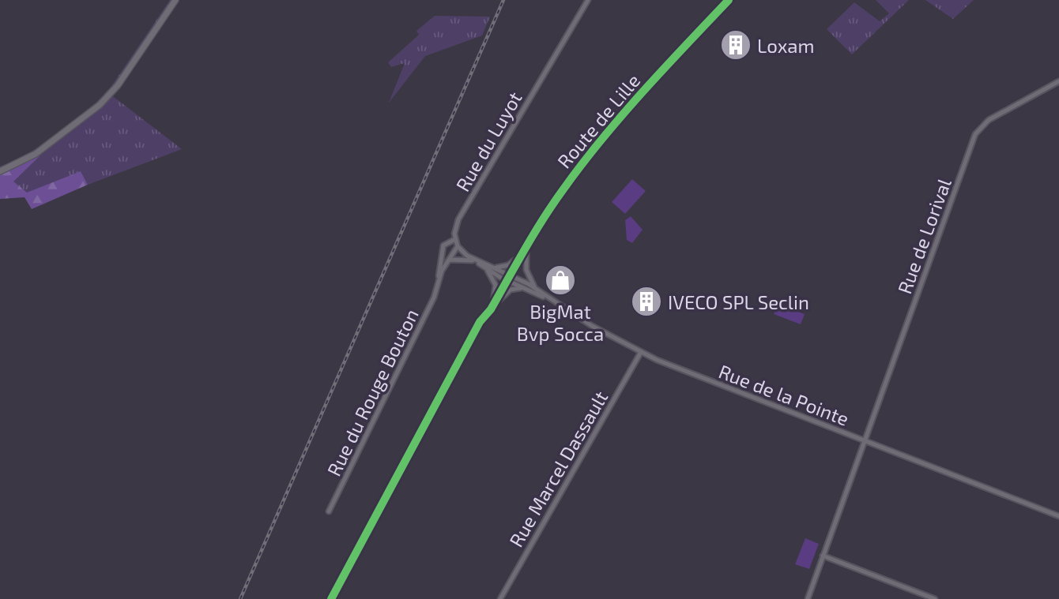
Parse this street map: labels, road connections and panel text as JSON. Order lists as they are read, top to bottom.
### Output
{
  "streets": {
    "main road": ["Route de Lille"],
    "street": [
      "Rue du Luyot",
      "Rue de Lorival",
      "Rue du Rouge Bouton",
      "Rue de la Pointe",
      "Rue Marcel Dassault"
    ]
  },
  "crossings": [
    ["Route de Lille", "Rue de la Pointe"],
    ["Rue de Lorival", "Rue de la Pointe"],
    ["Rue de la Pointe", "Rue Marcel Dassault"]
  ],
  "places": {
    "building": ["Loxam", "IVECO SPL Seclin"],
    "shop": ["BigMat Bvp Socca"]
  }
}
